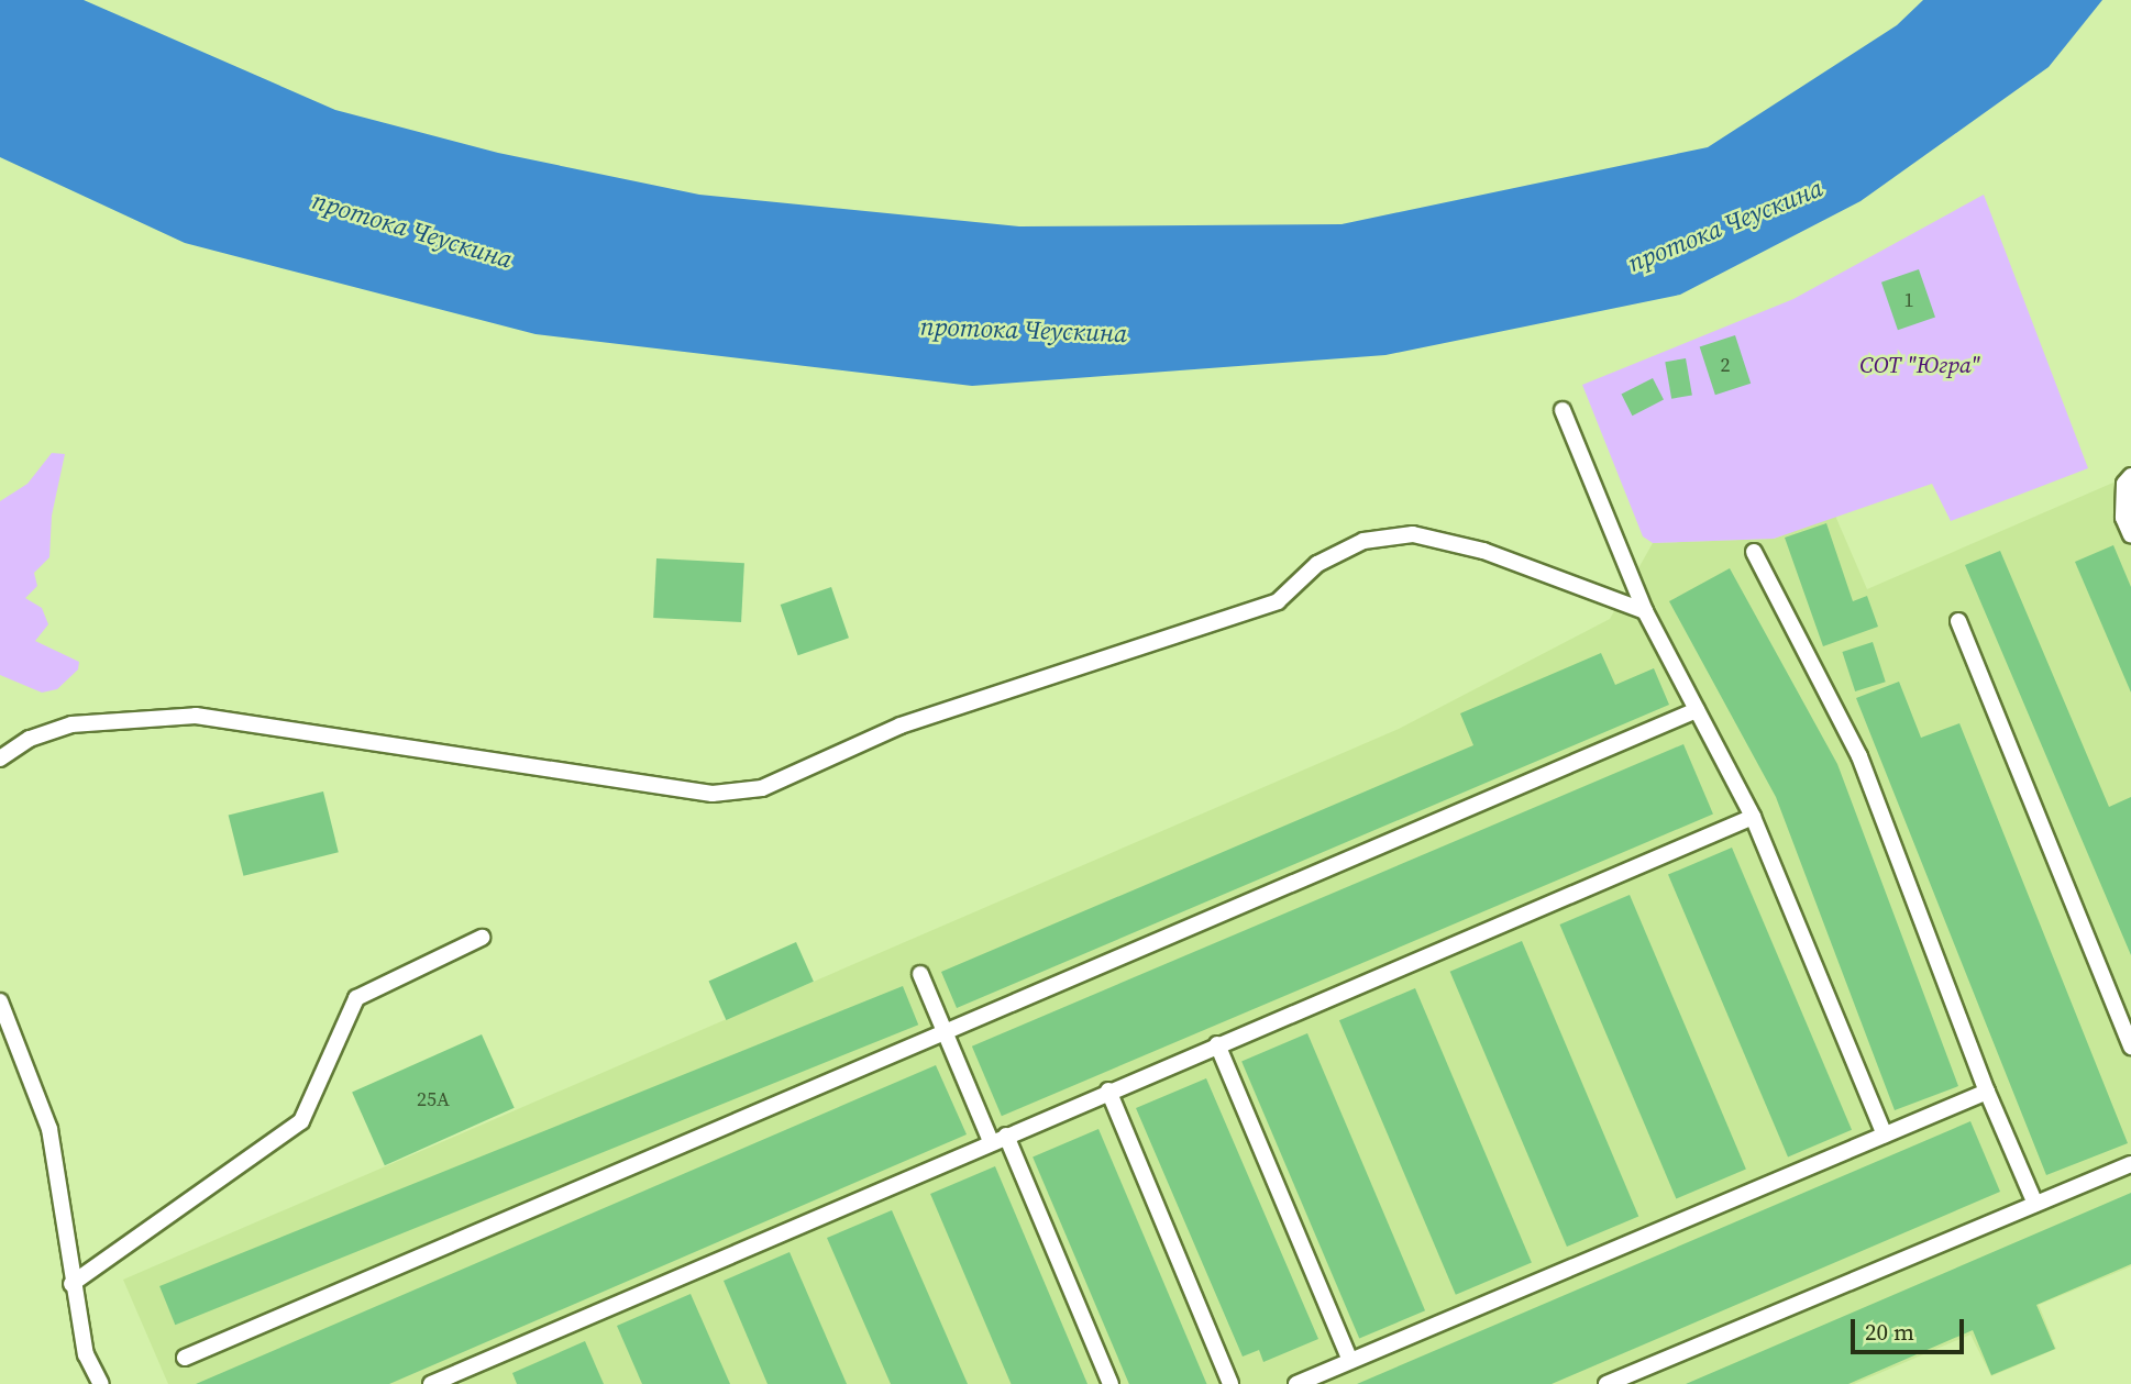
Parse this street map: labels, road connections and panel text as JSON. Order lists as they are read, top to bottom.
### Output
{
  "water": ["протока Чеускина"],
  "parks": ["СОТ \"Югра\""],
  "house_numbers": ["1", "2", "25А"],
  "scale_bar": "20 m"
}
